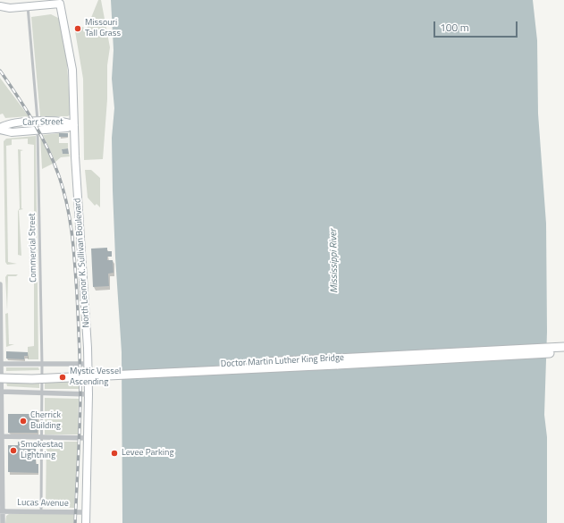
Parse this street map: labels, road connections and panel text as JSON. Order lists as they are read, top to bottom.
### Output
{
  "streets": {
    "main road": ["Doctor Martin Luther King Bridge"],
    "street": ["Carr Street", "North Leonor K. Sullivan Boulevard", "Lucas Avenue"],
    "lane": ["Commercial Street"]
  },
  "crossings": [
    ["Carr Street", "Commercial Street"],
    ["Carr Street", "North Leonor K. Sullivan Boulevard"],
    ["Commercial Street", "Lucas Avenue"],
    ["North Leonor K. Sullivan Boulevard", "Lucas Avenue"]
  ],
  "water": ["Mississippi River"],
  "places": [
    "Missouri Tall Grass",
    "Mystic Vessel Ascending",
    "Cherrick Building",
    "Smokestaq Lightning",
    "Levee Parking"
  ],
  "scale_bar": "100 m"
}
